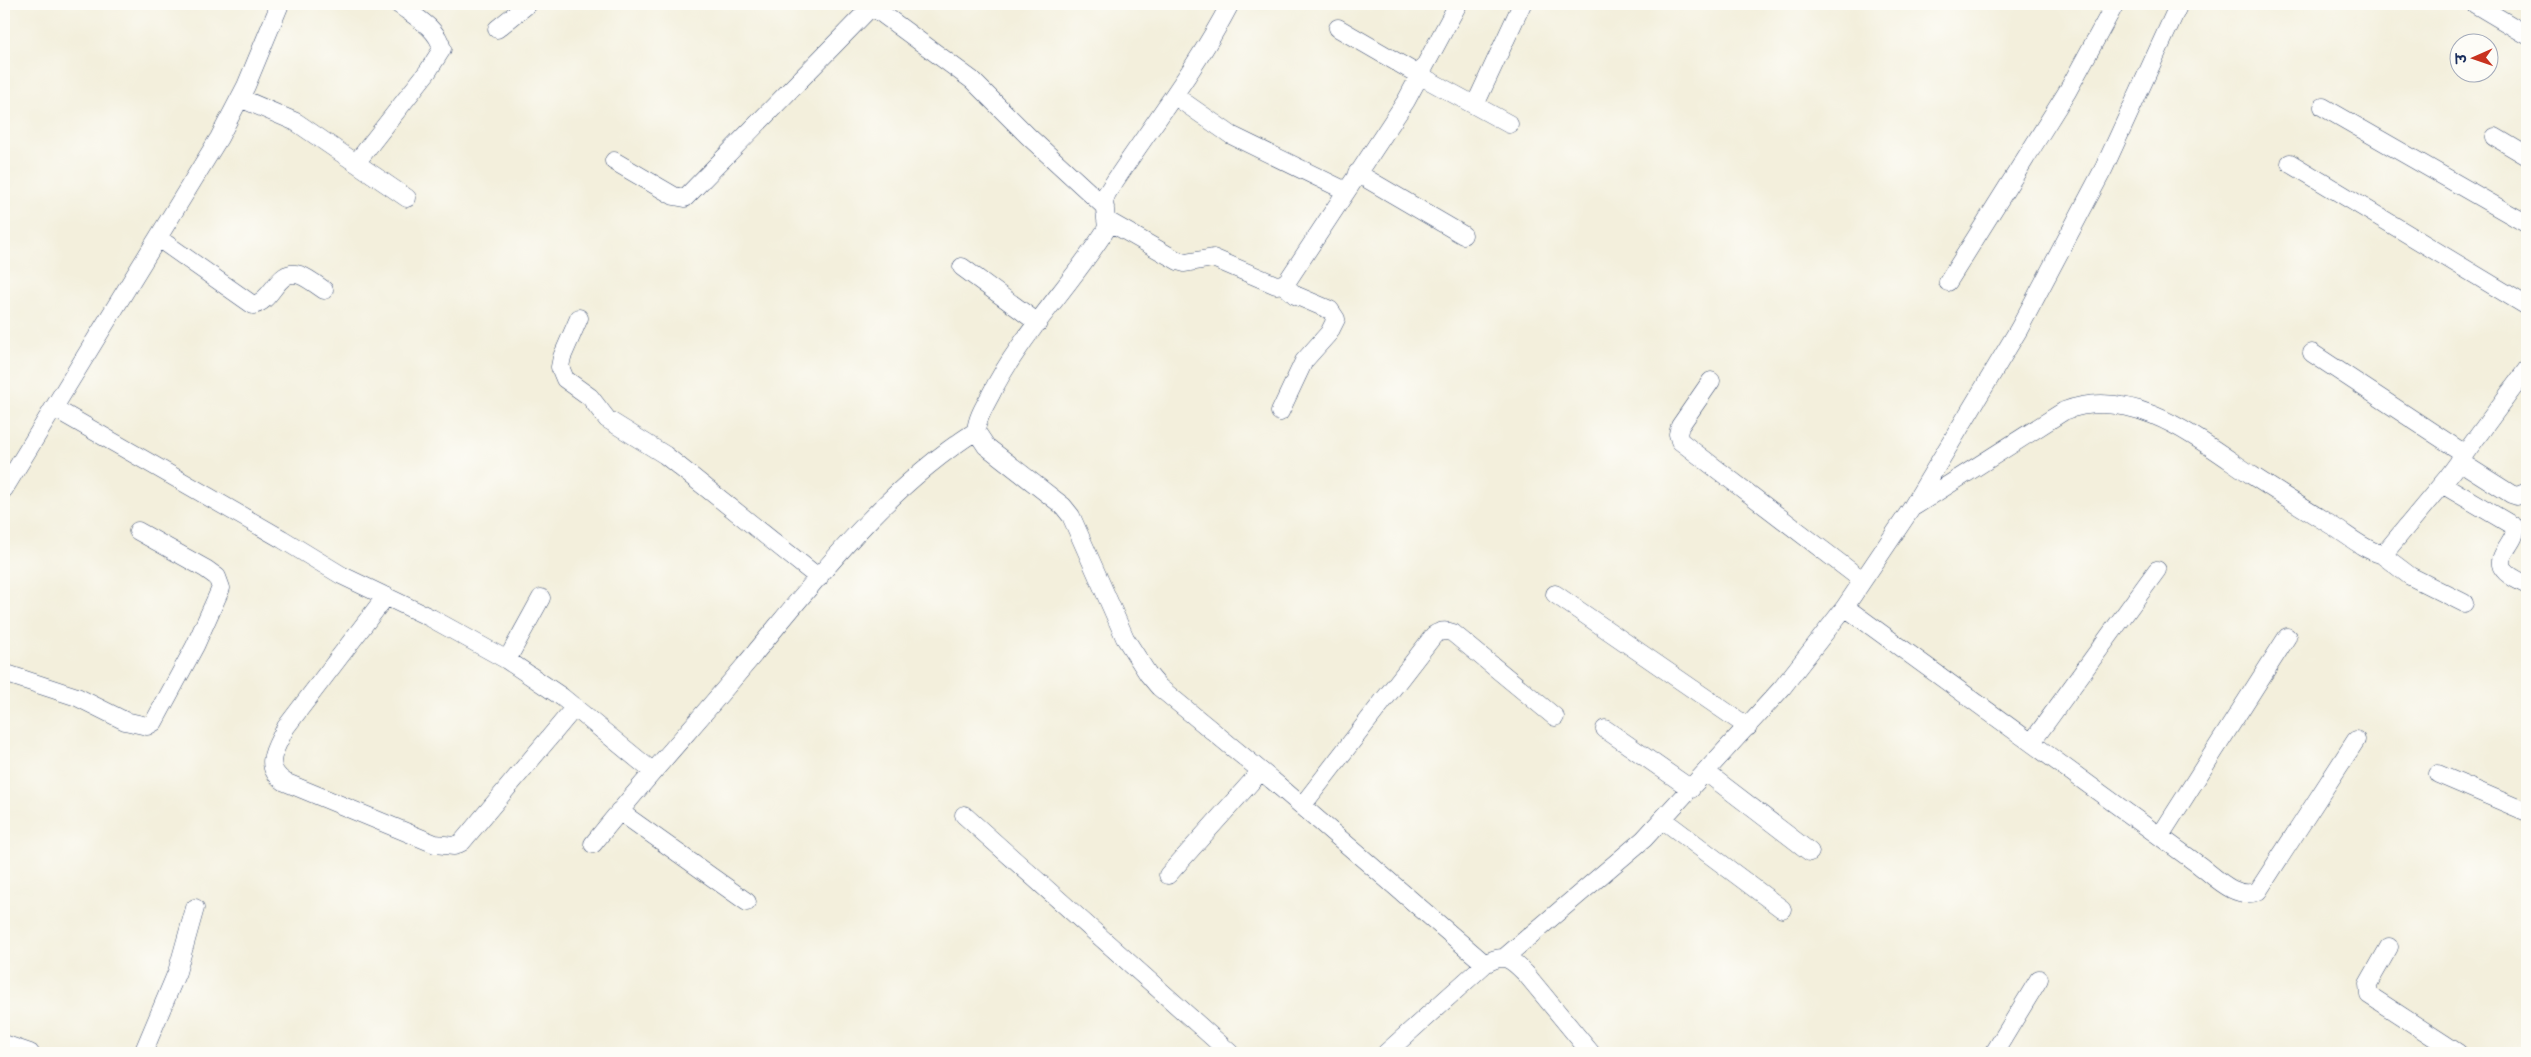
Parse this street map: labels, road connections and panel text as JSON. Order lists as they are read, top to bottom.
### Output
{
  "north": "left"
}
